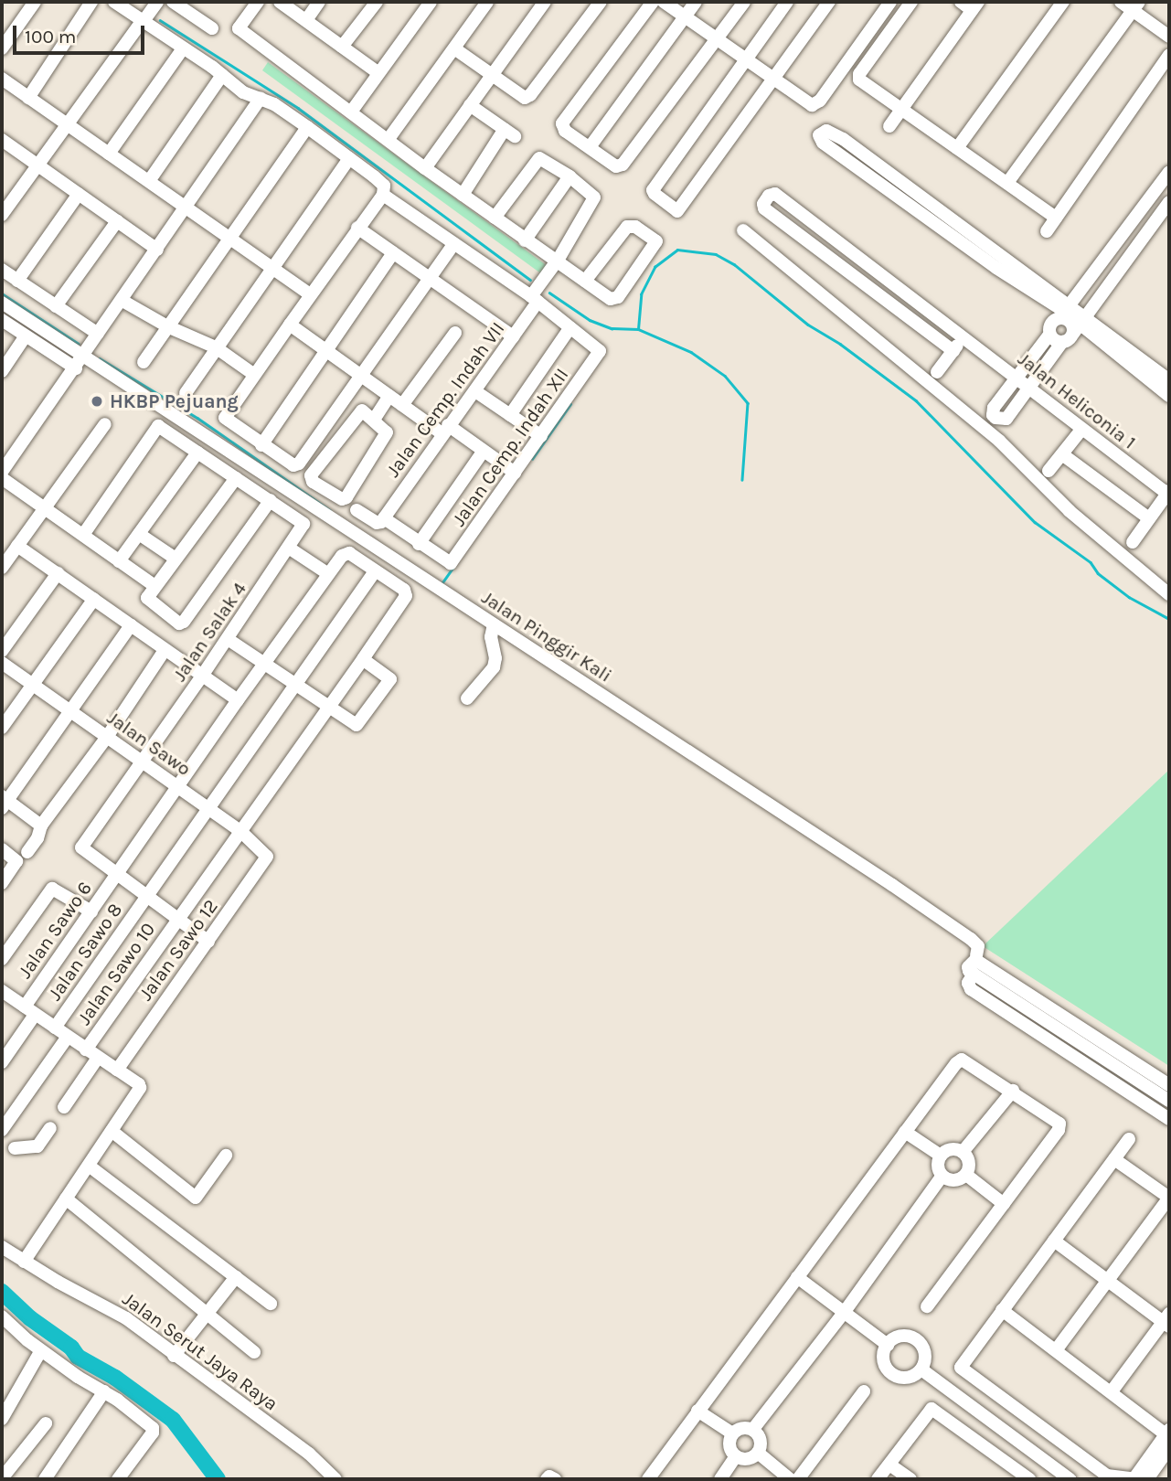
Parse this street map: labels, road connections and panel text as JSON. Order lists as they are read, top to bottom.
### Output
{
  "streets": {
    "street": [
      "Jalan Cemp. Indah VII",
      "Jalan Heliconia 1",
      "Jalan Cemp. Indah XII",
      "Jalan Salak 4",
      "Jalan Pinggir Kali",
      "Jalan Sawo",
      "Jalan Sawo 6",
      "Jalan Sawo 12",
      "Jalan Sawo 8",
      "Jalan Sawo 10",
      "Jalan Serut Jaya Raya"
    ]
  },
  "crossings": [
    ["Jalan Cemp. Indah VII", "Jalan Cemp. Indah XII"],
    ["Jalan Salak 4", "Jalan Sawo"],
    ["Jalan Salak 4", "Jalan Sawo 6"],
    ["Jalan Sawo", "Jalan Sawo 6"],
    ["Jalan Sawo", "Jalan Sawo 12"],
    ["Jalan Sawo", "Jalan Sawo 8"],
    ["Jalan Sawo", "Jalan Sawo 10"],
    ["Jalan Sawo 6", "Jalan Sawo 8"],
    ["Jalan Sawo 6", "Jalan Sawo 10"],
    ["Jalan Sawo 8", "Jalan Sawo 10"]
  ],
  "places": ["HKBP Pejuang"],
  "scale_bar": "100 m"
}
